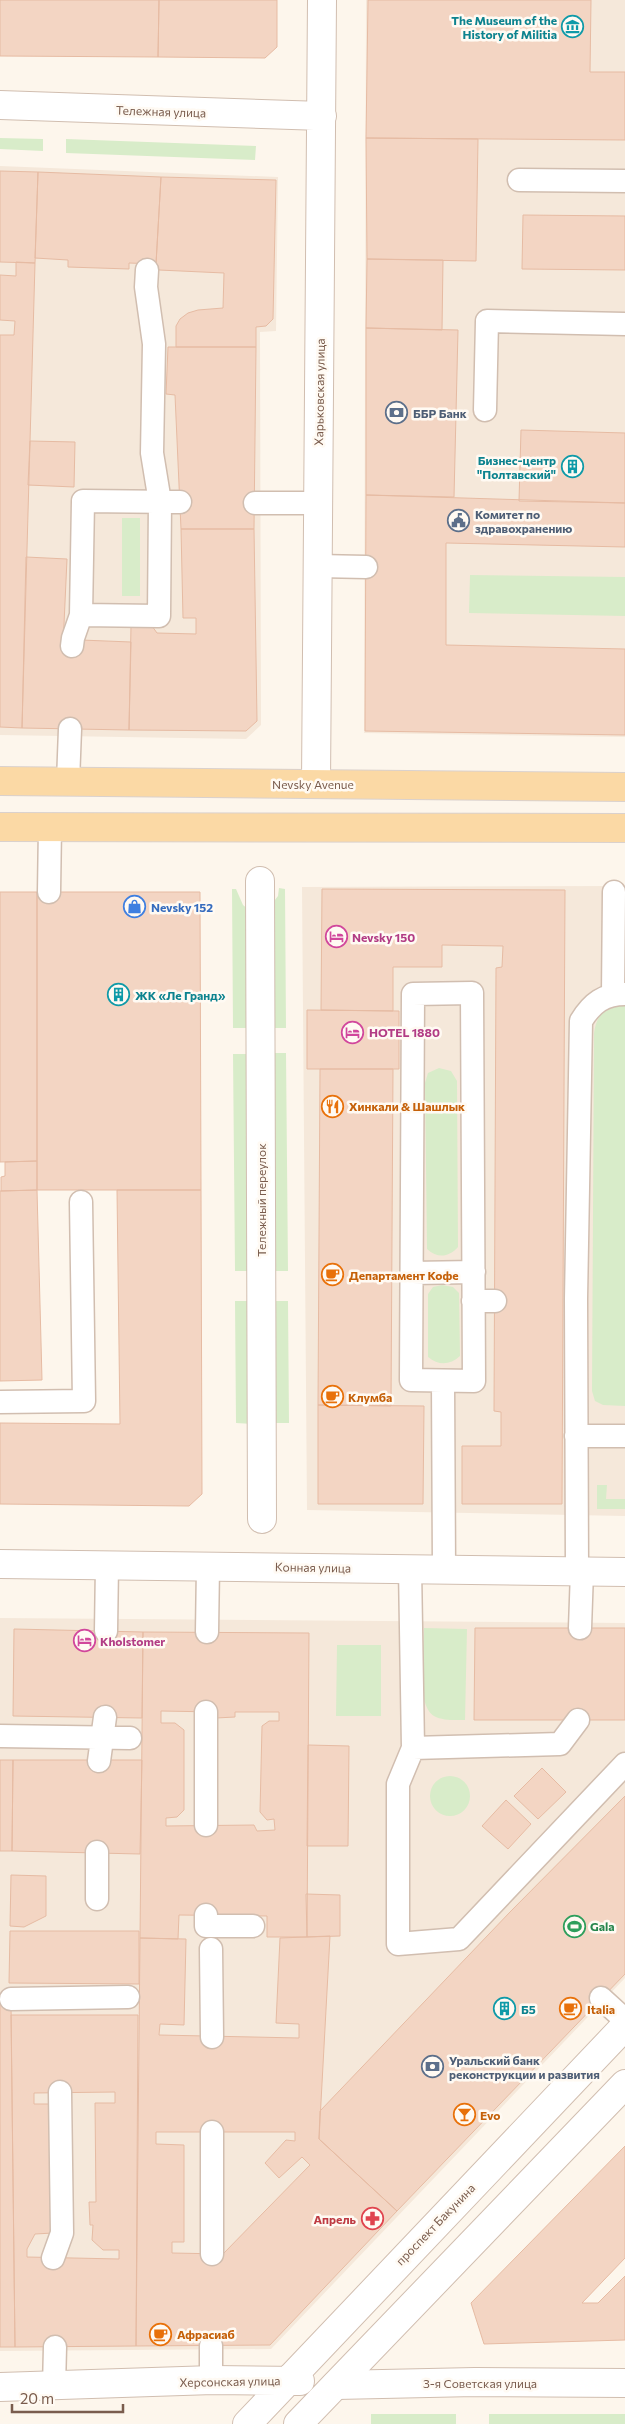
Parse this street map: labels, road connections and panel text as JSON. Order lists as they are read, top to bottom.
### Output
{
  "streets": {
    "main road": ["Nevsky Avenue"],
    "street": [
      "Тележная улица",
      "Харьковская улица",
      "Тележный переулок",
      "Конная улица",
      "проспект Бакунина",
      "Херсонская улица",
      "3-я Советская улица"
    ]
  },
  "crossings": [
    ["Тележная улица", "Харьковская улица"],
    ["Харьковская улица", "Nevsky Avenue"],
    ["проспект Бакунина", "Херсонская улица"],
    ["Херсонская улица", "3-я Советская улица"]
  ],
  "places": {
    "museum": ["The Museum of the History of Militia"],
    "bank": ["ББР Банк", "Уральский банк реконструкции и развития"],
    "building": ["Бизнес-центр \"Полтавский\"", "ЖК «Ле Гранд»", "Б5"],
    "public building": ["Комитет по здравохранению"],
    "shop": ["Nevsky 152"],
    "hotel": ["Nevsky 150", "HOTEL 1880", "Kholstomer"],
    "restaurant": ["Хинкали & Шашлык"],
    "cafe": [
      "Департамент Кофе",
      "Клумба",
      "Italia",
      "Афрасиаб"
    ],
    "sports": ["Gala"],
    "bar": ["Evo"],
    "pharmacy": ["Апрель"]
  },
  "scale_bar": "20 m"
}
